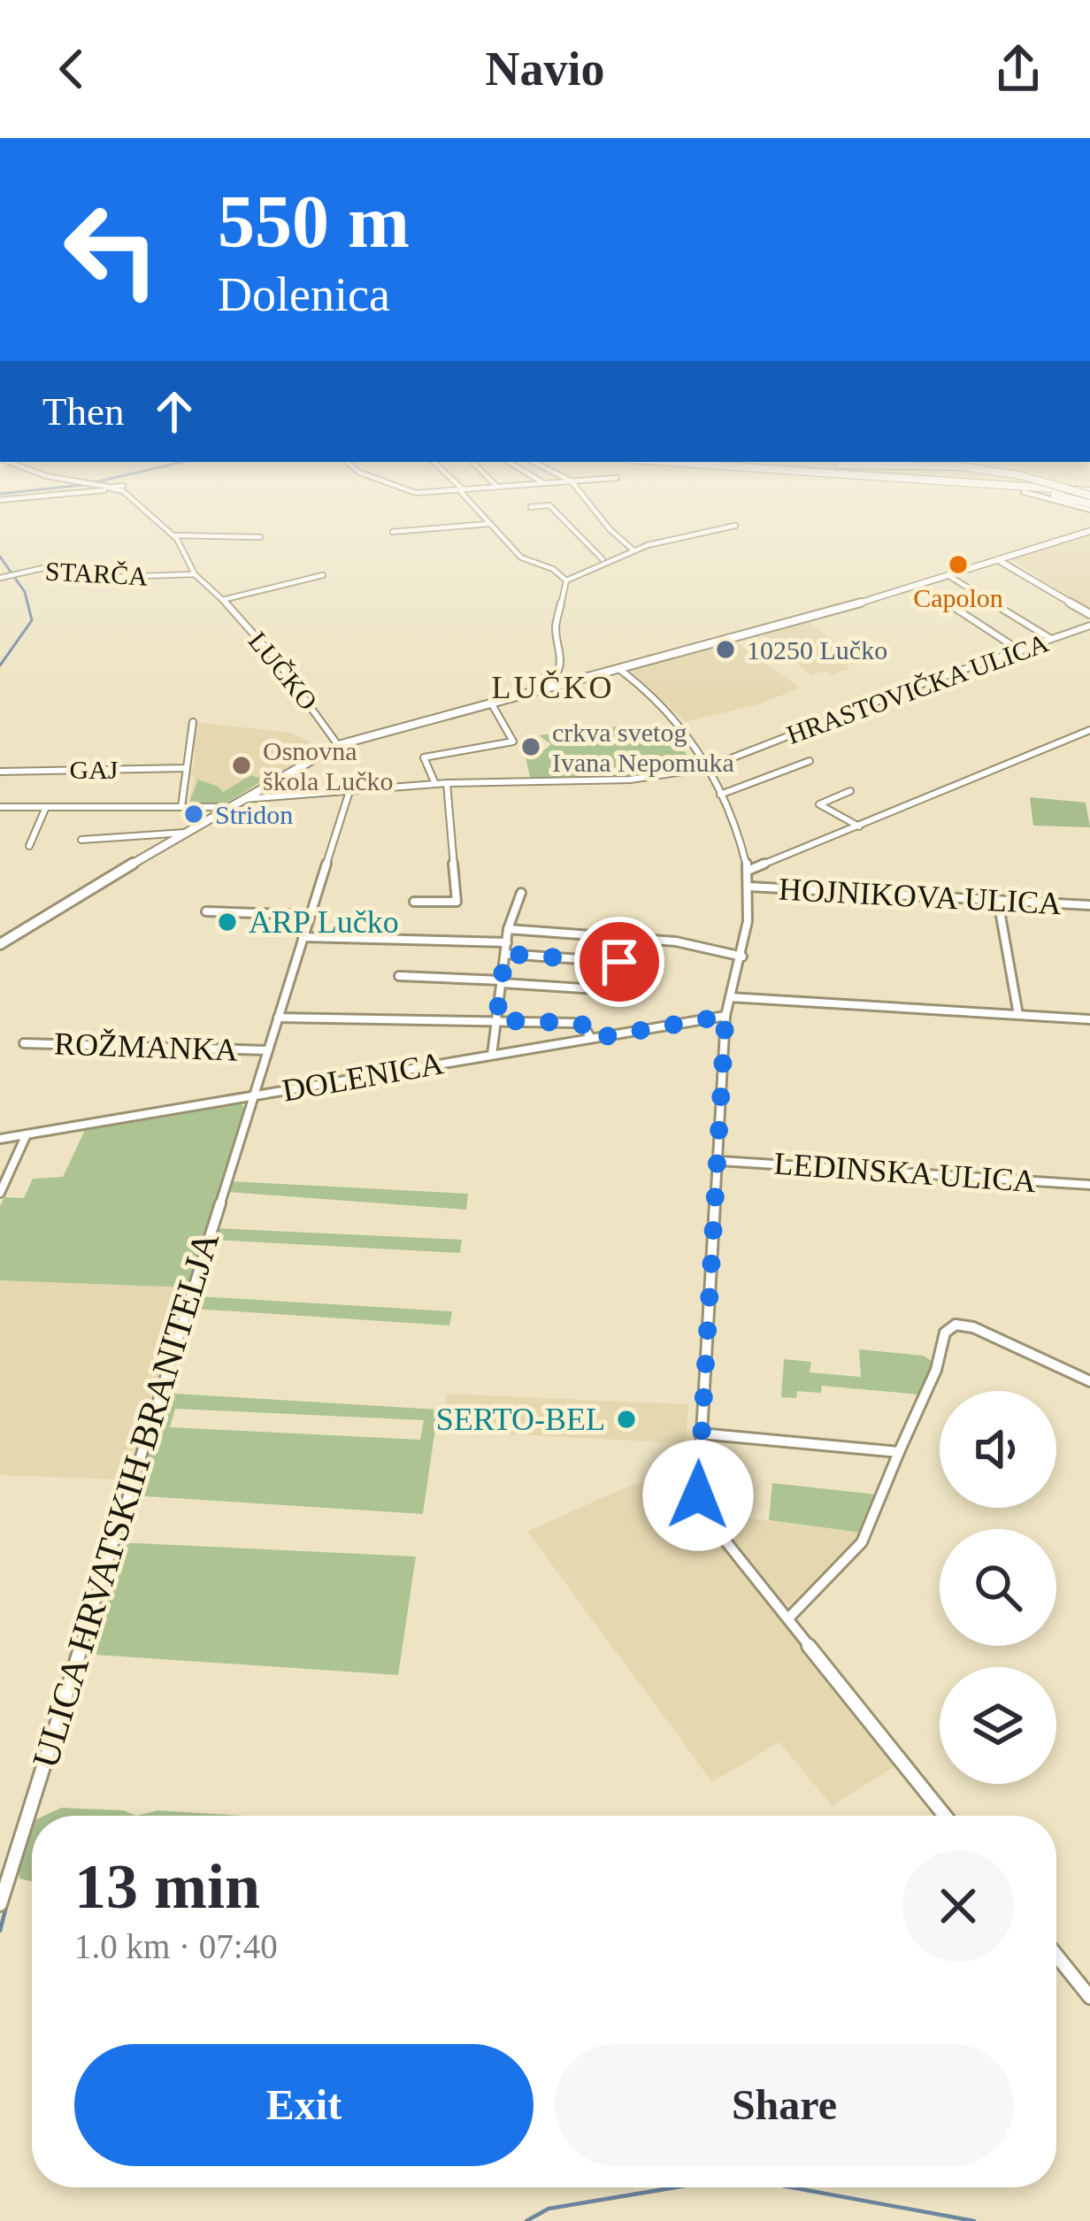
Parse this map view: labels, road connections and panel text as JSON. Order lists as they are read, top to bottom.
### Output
{
  "streets": {
    "street": [
      "STARČA",
      "LUČKO",
      "HRASTOVIČKA ULICA",
      "GAJ",
      "HOJNIKOVA ULICA",
      "ROŽMANKA",
      "DOLENICA",
      "LEDINSKA ULICA",
      "ULICA HRVATSKIH BRANITELJA"
    ]
  },
  "crossings": [
    ["STARČA", "LUČKO"],
    ["HRASTOVIČKA ULICA", "ROŽMANKA"],
    ["ROŽMANKA", "DOLENICA"],
    ["ROŽMANKA", "ULICA HRVATSKIH BRANITELJA"],
    ["DOLENICA", "ULICA HRVATSKIH BRANITELJA"]
  ],
  "districts": ["LUČKO"],
  "places": [
    "Capolon",
    "10250 Lučko",
    "crkva svetog Ivana Nepomuka",
    "Osnovna škola Lučko",
    "Stridon",
    "ARP Lučko",
    "SERTO-BEL"
  ],
  "page": {
    "header": "Navio",
    "turn": ["550 m", "Dolenica"],
    "then": "Then",
    "heading": ["13 min", "1.0 km · 07:40"],
    "buttons": ["Exit", "Share"]
  }
}
